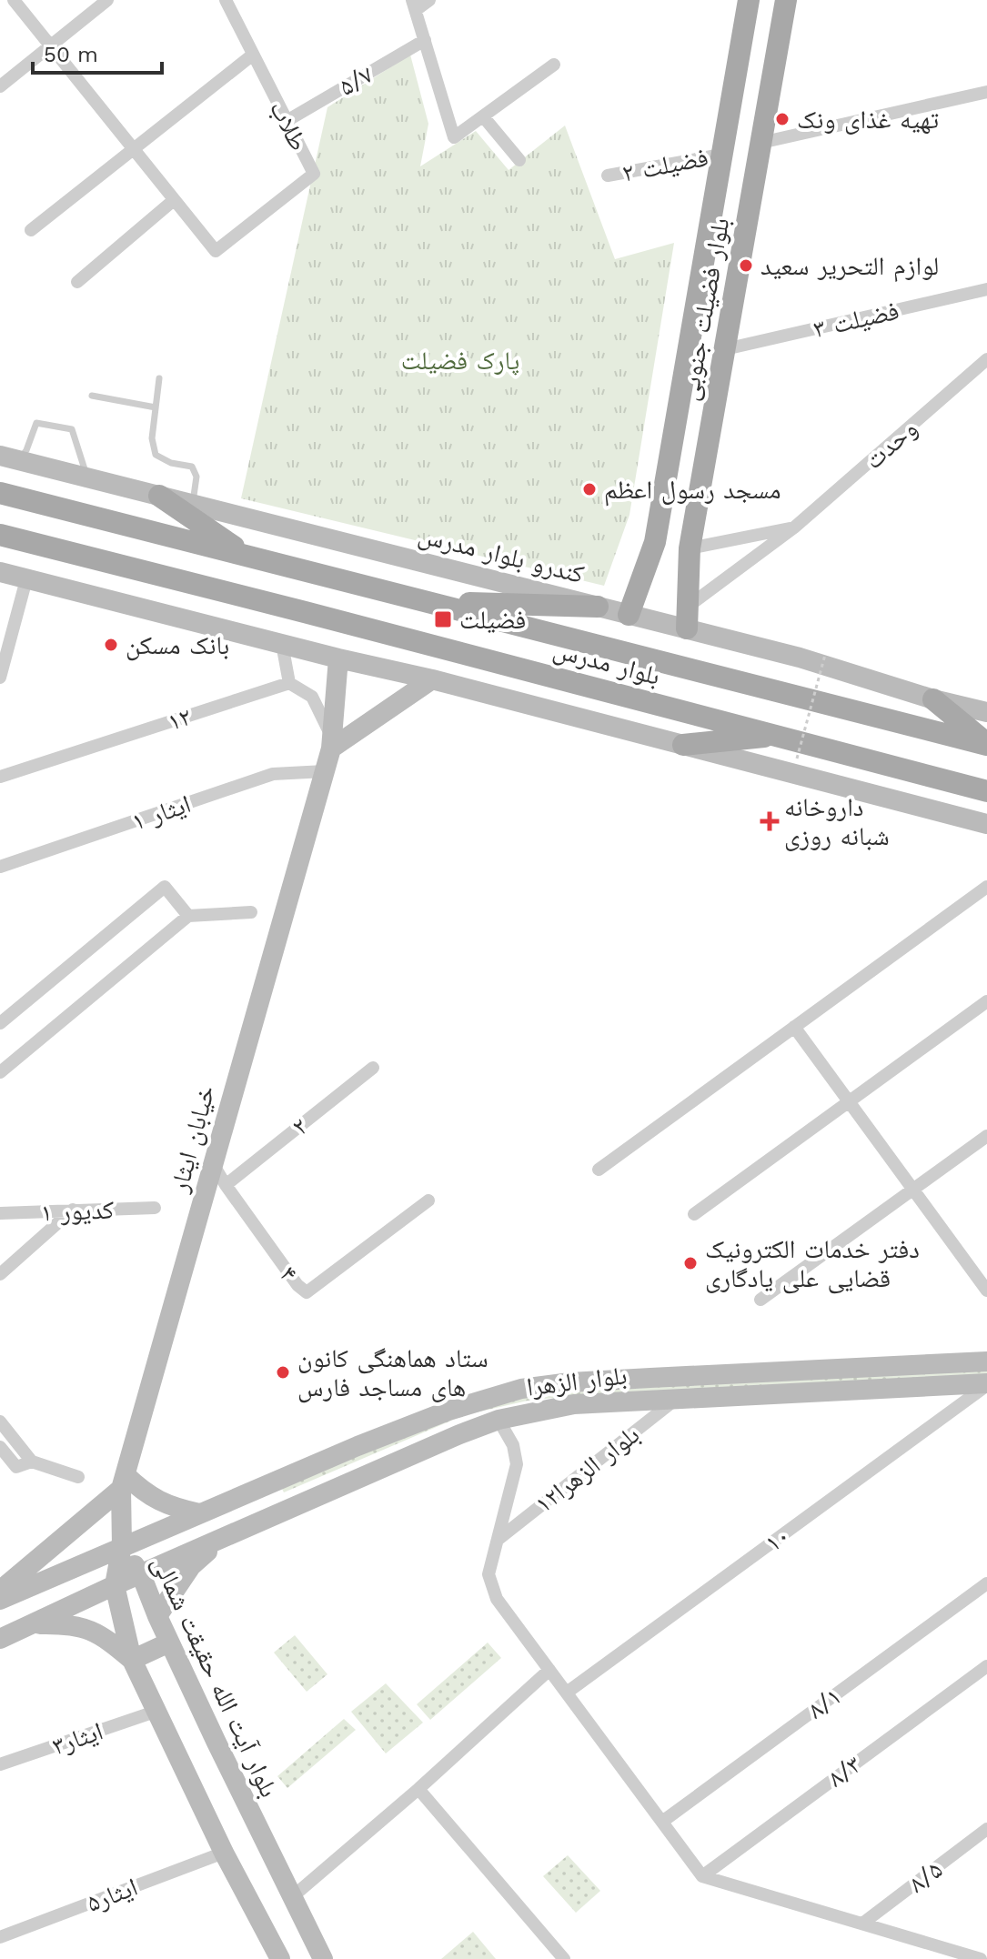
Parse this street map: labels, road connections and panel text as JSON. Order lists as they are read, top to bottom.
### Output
{
  "streets": {
    "main road": [
      "بلوار فضیلت جنوبی",
      "کندرو بلوار مدرس",
      "بلوار مدرس",
      "خیابان ایثار",
      "بلوار الزهرا",
      "بلوار آیت الله حقیقت شمالی"
    ],
    "street": [
      "۵/۷",
      "طلاب",
      "فضیلت ۲",
      "فضیلت ۳",
      "وحدت",
      "۱۲",
      "ایثار ۱",
      "۲",
      "کدیور ۱",
      "۴",
      "بلوار الزهرا۱۲",
      "۱۰",
      "۸/۱",
      "ایثار۳",
      "۸/۳",
      "۸/۵",
      "ایثار۵"
    ]
  },
  "crossings": [
    ["۵/۷", "طلاب"],
    ["فضیلت ۲", "بلوار فضیلت جنوبی"],
    ["بلوار فضیلت جنوبی", "فضیلت ۳"],
    ["بلوار فضیلت جنوبی", "وحدت"],
    ["بلوار فضیلت جنوبی", "کندرو بلوار مدرس"],
    ["وحدت", "کندرو بلوار مدرس"],
    ["ایثار ۱", "خیابان ایثار"],
    ["۲", "۴"],
    ["خیابان ایثار", "۴"],
    ["خیابان ایثار", "بلوار الزهرا"],
    ["خیابان ایثار", "بلوار آیت الله حقیقت شمالی"],
    ["بلوار الزهرا", "بلوار الزهرا۱۲"],
    ["بلوار الزهرا", "۱۰"],
    ["بلوار الزهرا", "بلوار آیت الله حقیقت شمالی"],
    ["بلوار آیت الله حقیقت شمالی", "ایثار۳"],
    ["بلوار آیت الله حقیقت شمالی", "ایثار۵"]
  ],
  "parks": ["پارک فضیلت"],
  "places": {
    "other": [
      "تهیه غذای ونک",
      "لوازم التحریر سعید",
      "مسجد رسول اعظم",
      "بانک مسکن",
      "دفتر خدمات الکترونیک قضایی علی یادگاری",
      "ستاد هماهنگی کانون های مساجد فارس"
    ],
    "transit": ["فضیلت"],
    "health": ["داروخانه شبانه روزی"]
  },
  "scale_bar": "50 m"
}
